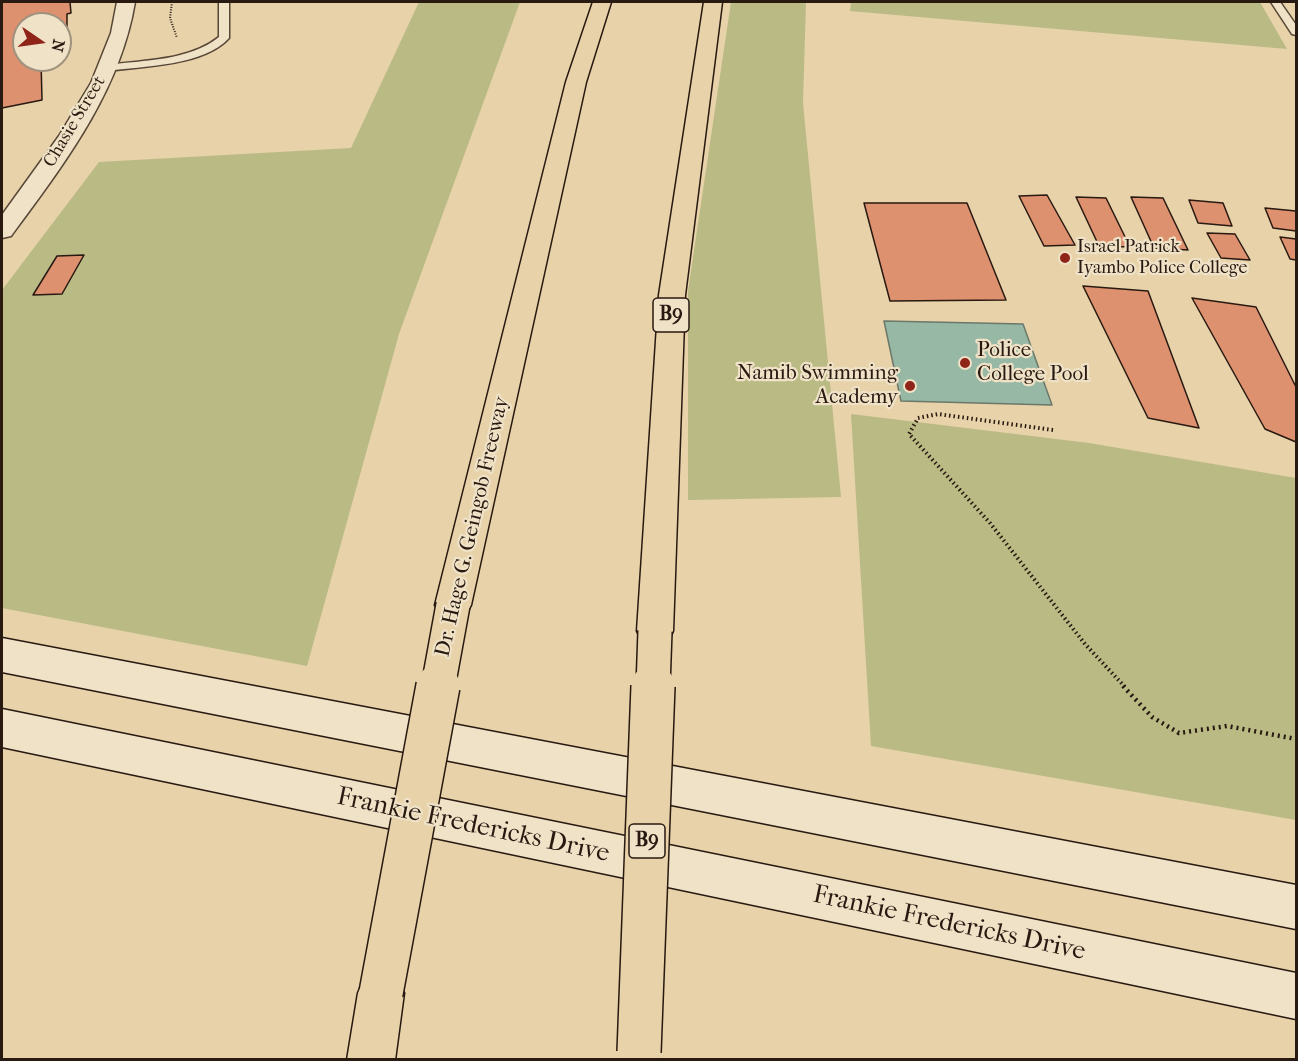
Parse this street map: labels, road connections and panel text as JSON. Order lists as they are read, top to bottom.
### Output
{
  "streets": {
    "highway": ["B9", "Dr. Hage G. Geingob Freeway"],
    "main road": ["Chasie Street", "Frankie Fredericks Drive"]
  },
  "places": ["Israel Patrick Iyambo Police College", "Police College Pool", "Namib Swimming Academy"],
  "north": "right"
}
